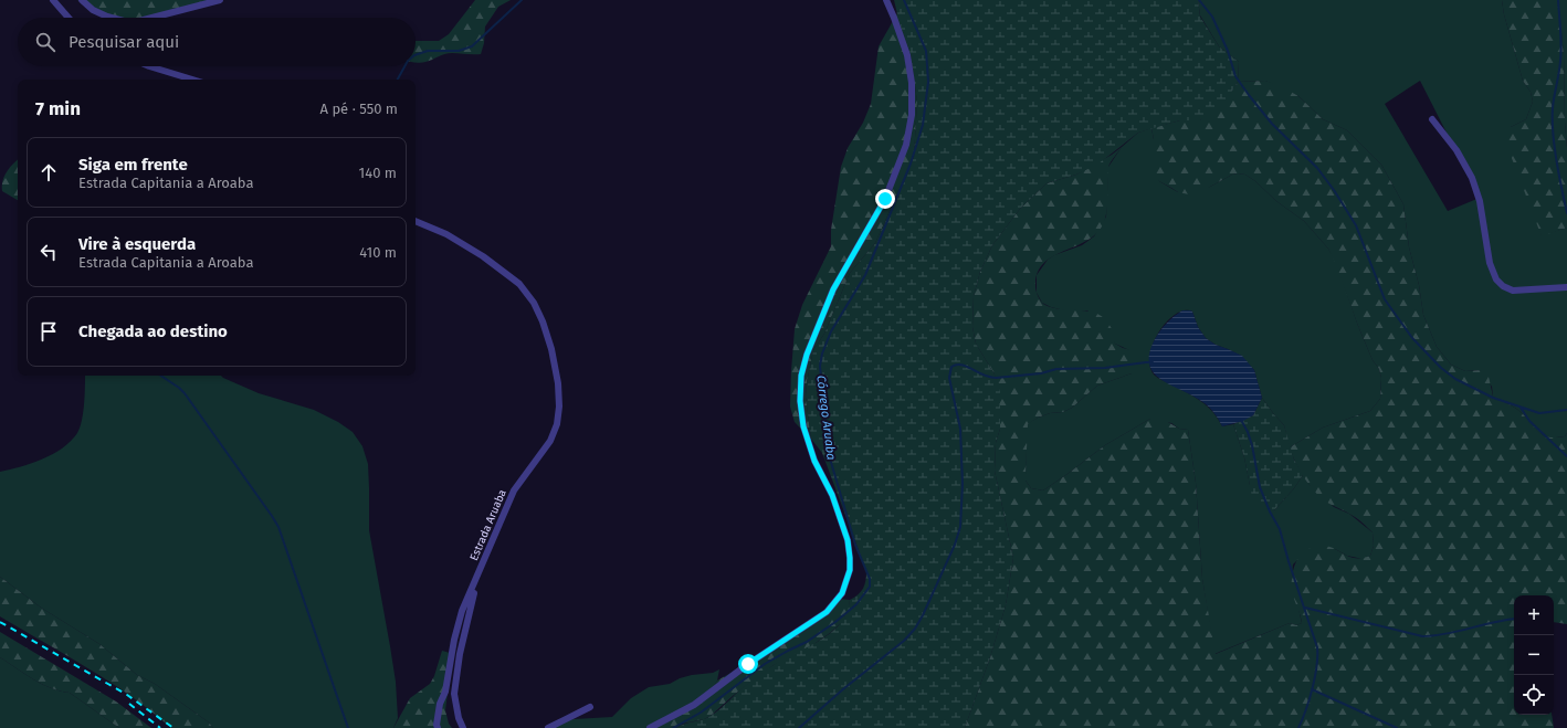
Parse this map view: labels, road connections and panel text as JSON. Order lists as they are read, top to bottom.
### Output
{
  "streets": {
    "street": ["Estrada Aruaba"]
  },
  "water": ["Córrego Aruaba"],
  "page": {
    "search": "Pesquisar aqui",
    "heading": ["7 min", "A pé · 550 m"],
    "list": [
      ["Siga em frente", "Estrada Capitania a Aroaba", "140 m"],
      ["Vire à esquerda", "Estrada Capitania a Aroaba", "410 m"],
      "Chegada ao destino"
    ],
    "map_buttons": ["+", "−"]
  }
}
